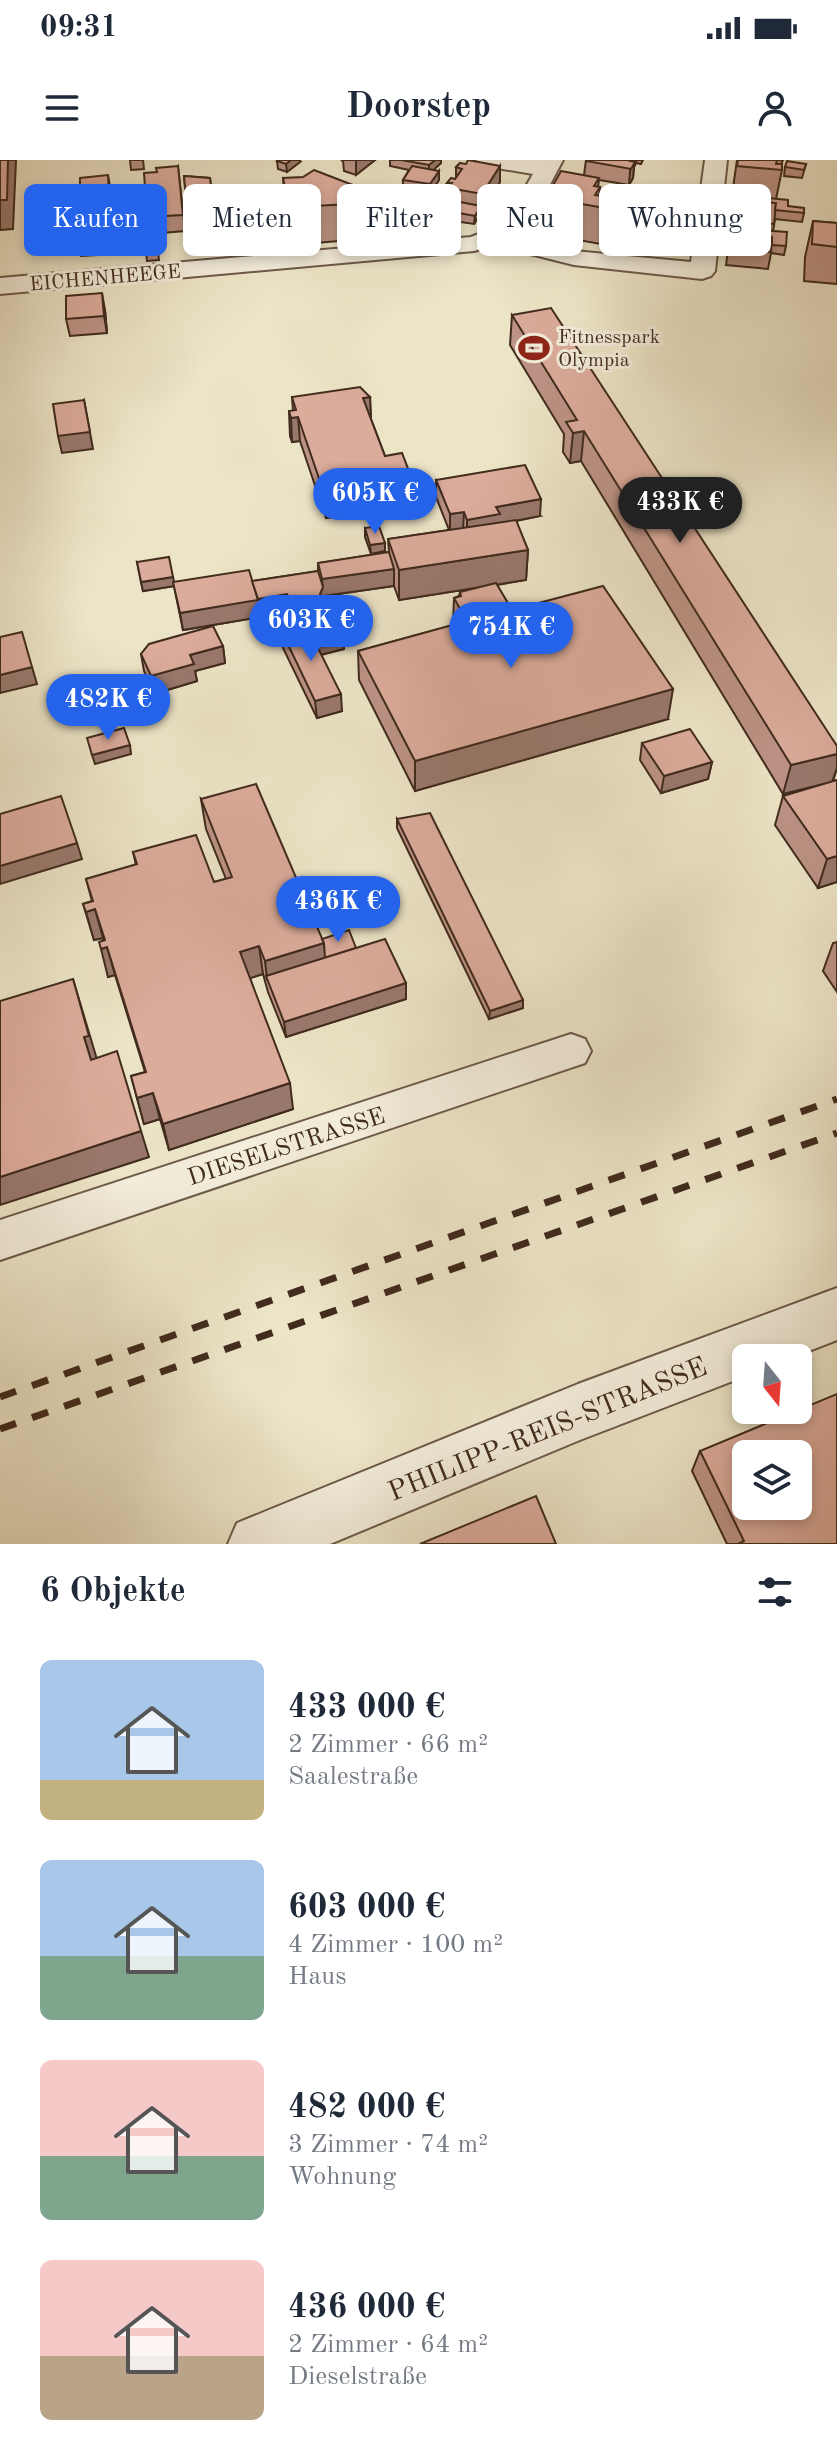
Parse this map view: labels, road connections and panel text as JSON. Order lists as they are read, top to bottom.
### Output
{
  "streets": {
    "street": ["EICHENHEEGE", "DIESELSTRASSE", "PHILIPP-REIS-STRASSE"]
  },
  "places": {
    "sports": ["Fitnesspark Olympia"]
  },
  "north": "bottom",
  "page": {
    "status": "09:31",
    "header": "Doorstep",
    "chip": [
      "Kaufen",
      "Mieten",
      "Filter",
      "Neu",
      "Wohnung"
    ],
    "price": [
      "605K €",
      "433K €",
      "603K €",
      "754K €",
      "482K €",
      "436K €"
    ],
    "heading": "6 Objekte",
    "list": [
      {
        "name": "433 000 €",
        "note": "2 Zimmer · 66 m² · Saalestraße"
      },
      {
        "name": "603 000 €",
        "note": "4 Zimmer · 100 m² · Haus"
      },
      {
        "name": "482 000 €",
        "note": "3 Zimmer · 74 m² · Wohnung"
      },
      {
        "name": "436 000 €",
        "note": "2 Zimmer · 64 m² · Dieselstraße"
      }
    ]
  }
}
